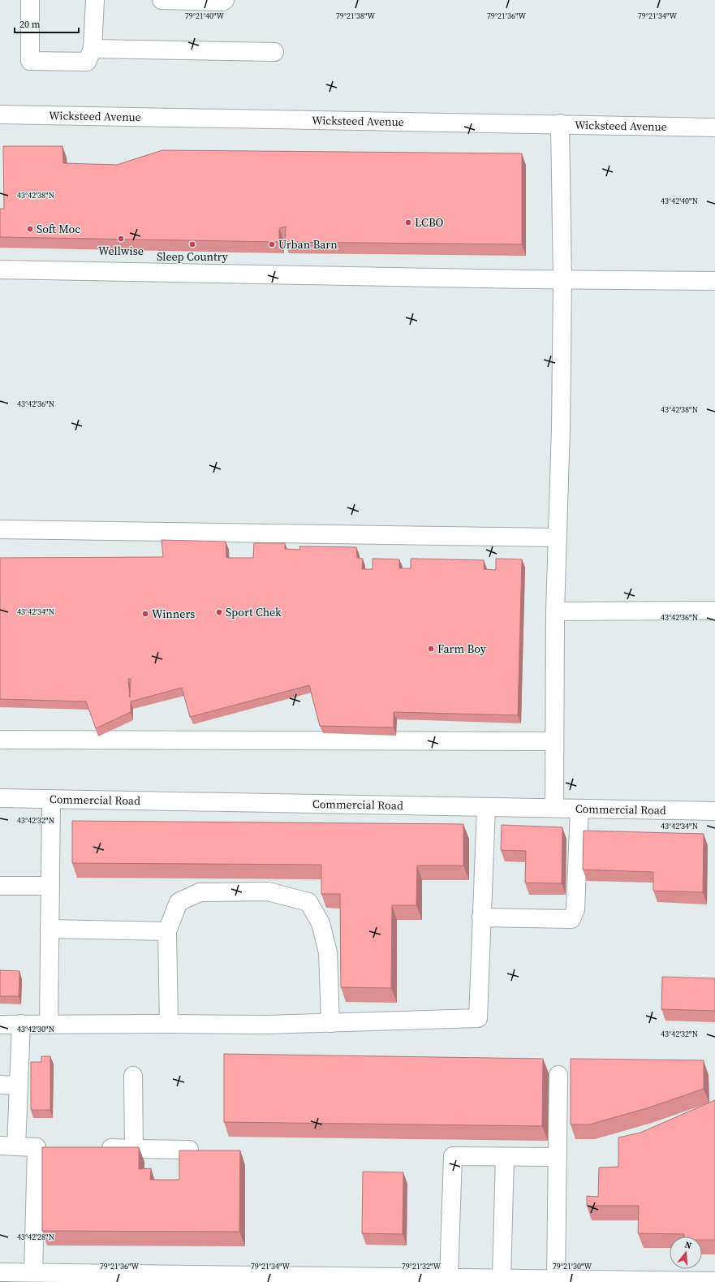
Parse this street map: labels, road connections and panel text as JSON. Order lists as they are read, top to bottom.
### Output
{
  "streets": {
    "street": ["Wicksteed Avenue", "Commercial Road"]
  },
  "places": [
    "LCBO",
    "Soft Moc",
    "Wellwise",
    "Sleep Country",
    "Urban Barn",
    "Sport Chek",
    "Winners",
    "Farm Boy"
  ],
  "scale_bar": "20 m",
  "north": "top",
  "coordinates": [
    "79°21'40\"W",
    "79°21'38\"W",
    "79°21'36\"W",
    "79°21'34\"W",
    "43°42'38\"N",
    "43°42'40\"N",
    "43°42'36\"N",
    "43°42'34\"N",
    "43°42'32\"N",
    "43°42'30\"N",
    "43°42'28\"N",
    "79°21'32\"W",
    "79°21'30\"W"
  ]
}
